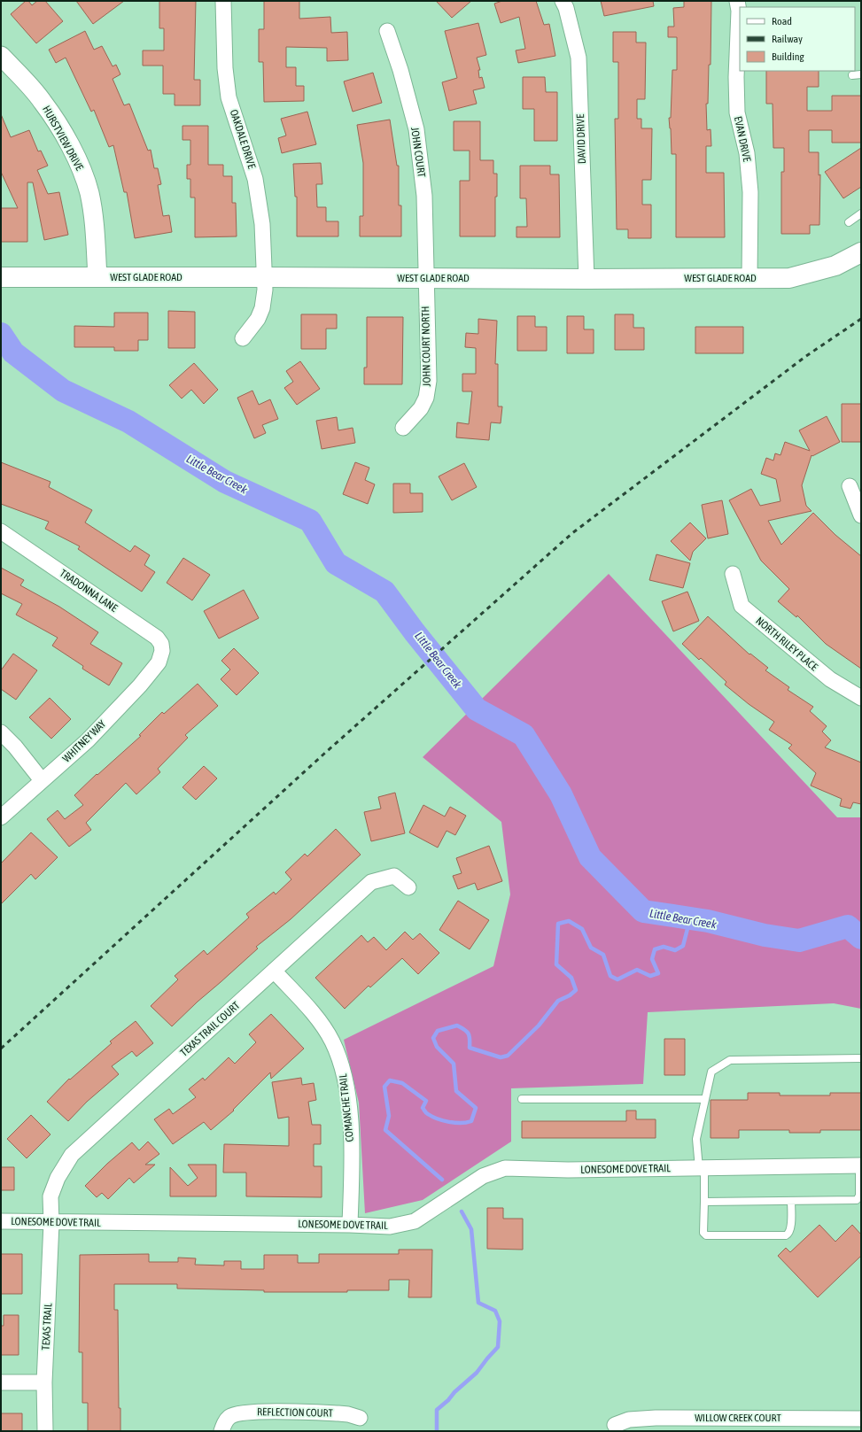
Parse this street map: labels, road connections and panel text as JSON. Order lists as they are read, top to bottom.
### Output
{
  "streets": {
    "main road": ["WEST GLADE ROAD"],
    "street": [
      "HURSTVIEW DRIVE",
      "OAKDALE DRIVE",
      "DAVID DRIVE",
      "EVAN DRIVE",
      "JOHN COURT",
      "JOHN COURT NORTH",
      "TRADONNA LANE",
      "NORTH RILEY PLACE",
      "WHITNEY WAY",
      "TEXAS TRAIL COURT",
      "COMANCHE TRAIL",
      "LONESOME DOVE TRAIL",
      "TEXAS TRAIL",
      "REFLECTION COURT",
      "WILLOW CREEK COURT"
    ]
  },
  "crossings": [
    ["HURSTVIEW DRIVE", "WEST GLADE ROAD"],
    ["OAKDALE DRIVE", "WEST GLADE ROAD"],
    ["DAVID DRIVE", "WEST GLADE ROAD"],
    ["EVAN DRIVE", "WEST GLADE ROAD"],
    ["JOHN COURT", "WEST GLADE ROAD"],
    ["JOHN COURT", "JOHN COURT NORTH"],
    ["WEST GLADE ROAD", "JOHN COURT NORTH"],
    ["TRADONNA LANE", "WHITNEY WAY"],
    ["TEXAS TRAIL COURT", "COMANCHE TRAIL"],
    ["TEXAS TRAIL COURT", "LONESOME DOVE TRAIL"],
    ["TEXAS TRAIL COURT", "TEXAS TRAIL"],
    ["COMANCHE TRAIL", "LONESOME DOVE TRAIL"],
    ["LONESOME DOVE TRAIL", "TEXAS TRAIL"]
  ],
  "water": ["Little Bear Creek"],
  "legend": ["Road", "Railway", "Building"]
}
